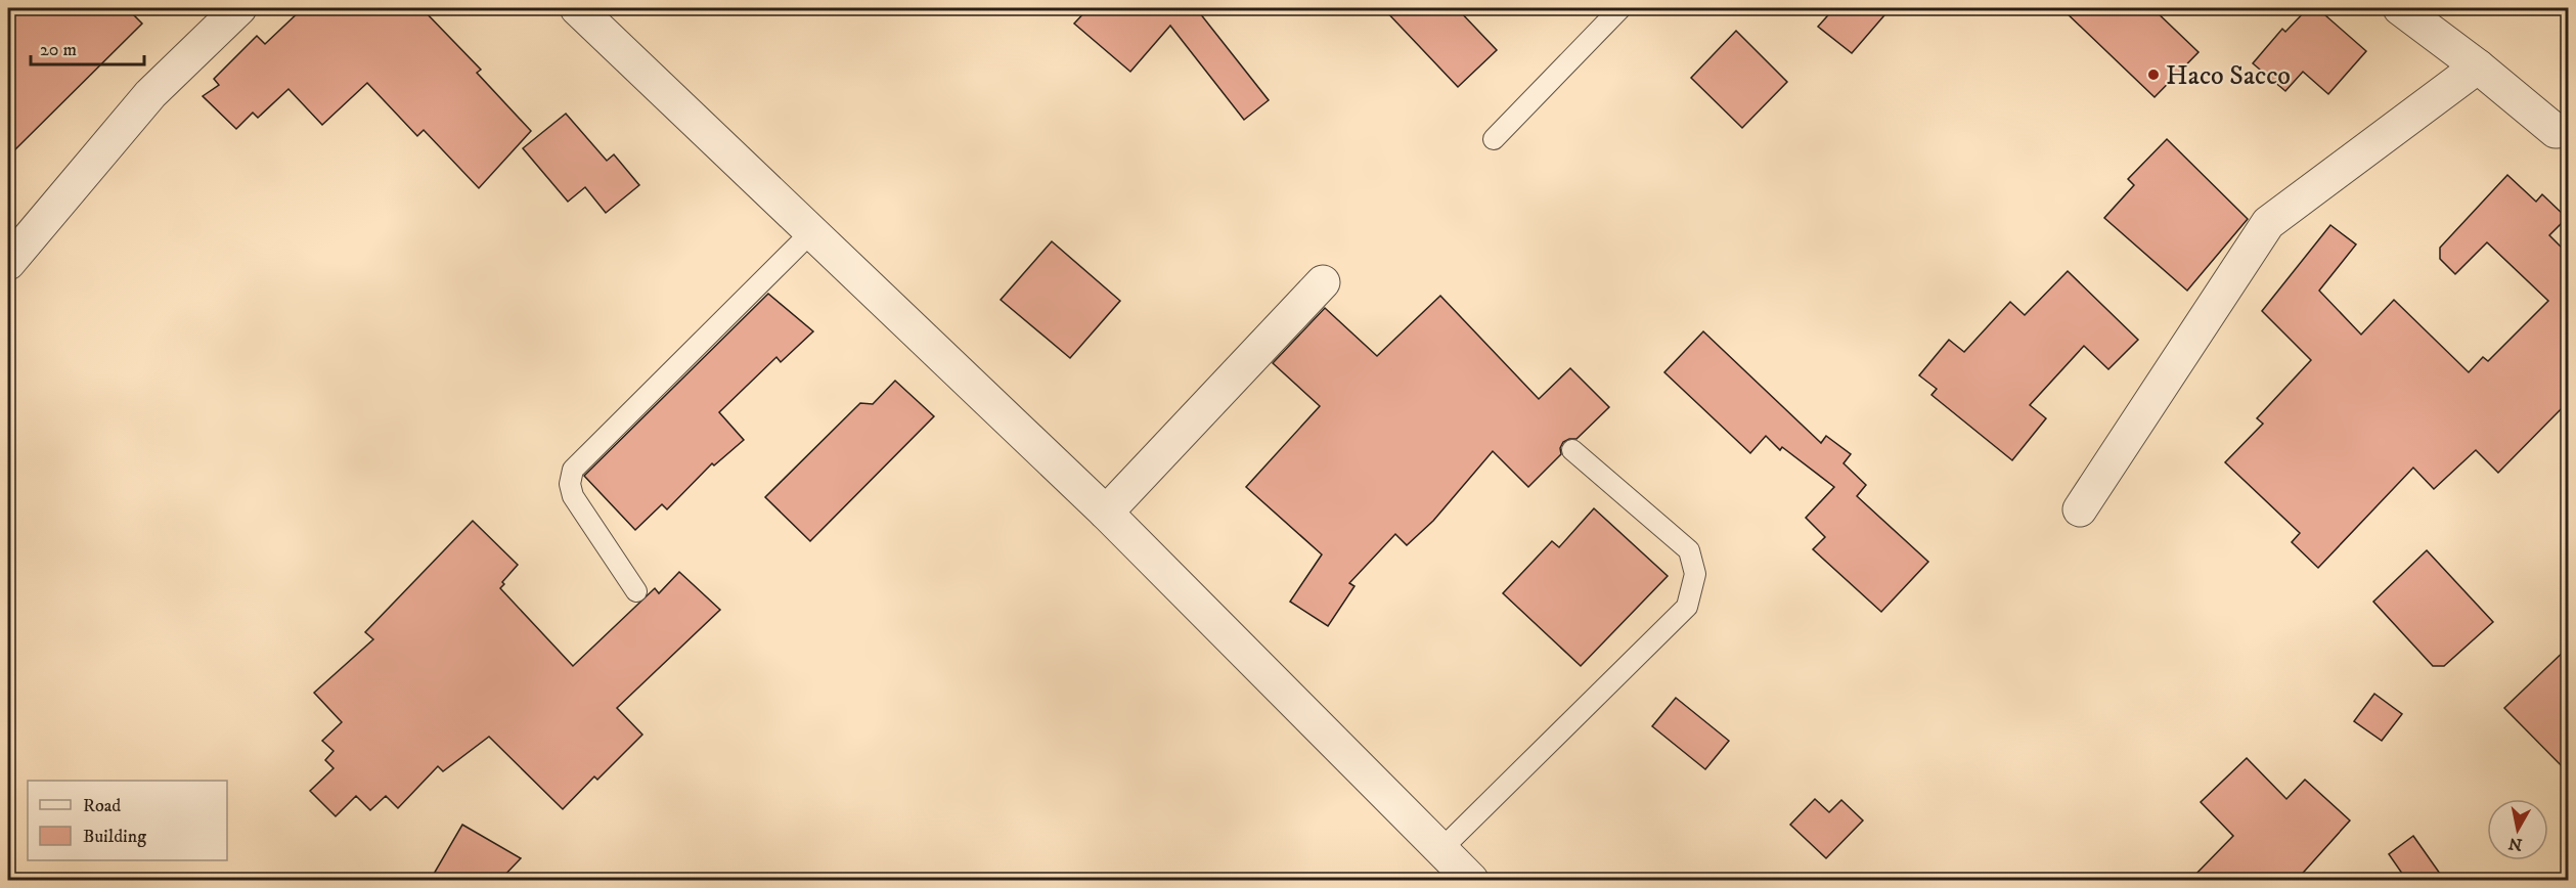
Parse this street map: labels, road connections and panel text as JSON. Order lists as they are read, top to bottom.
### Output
{
  "places": ["Haco Sacco"],
  "legend": ["Road", "Building"],
  "scale_bar": "20 m",
  "north": "bottom"
}
